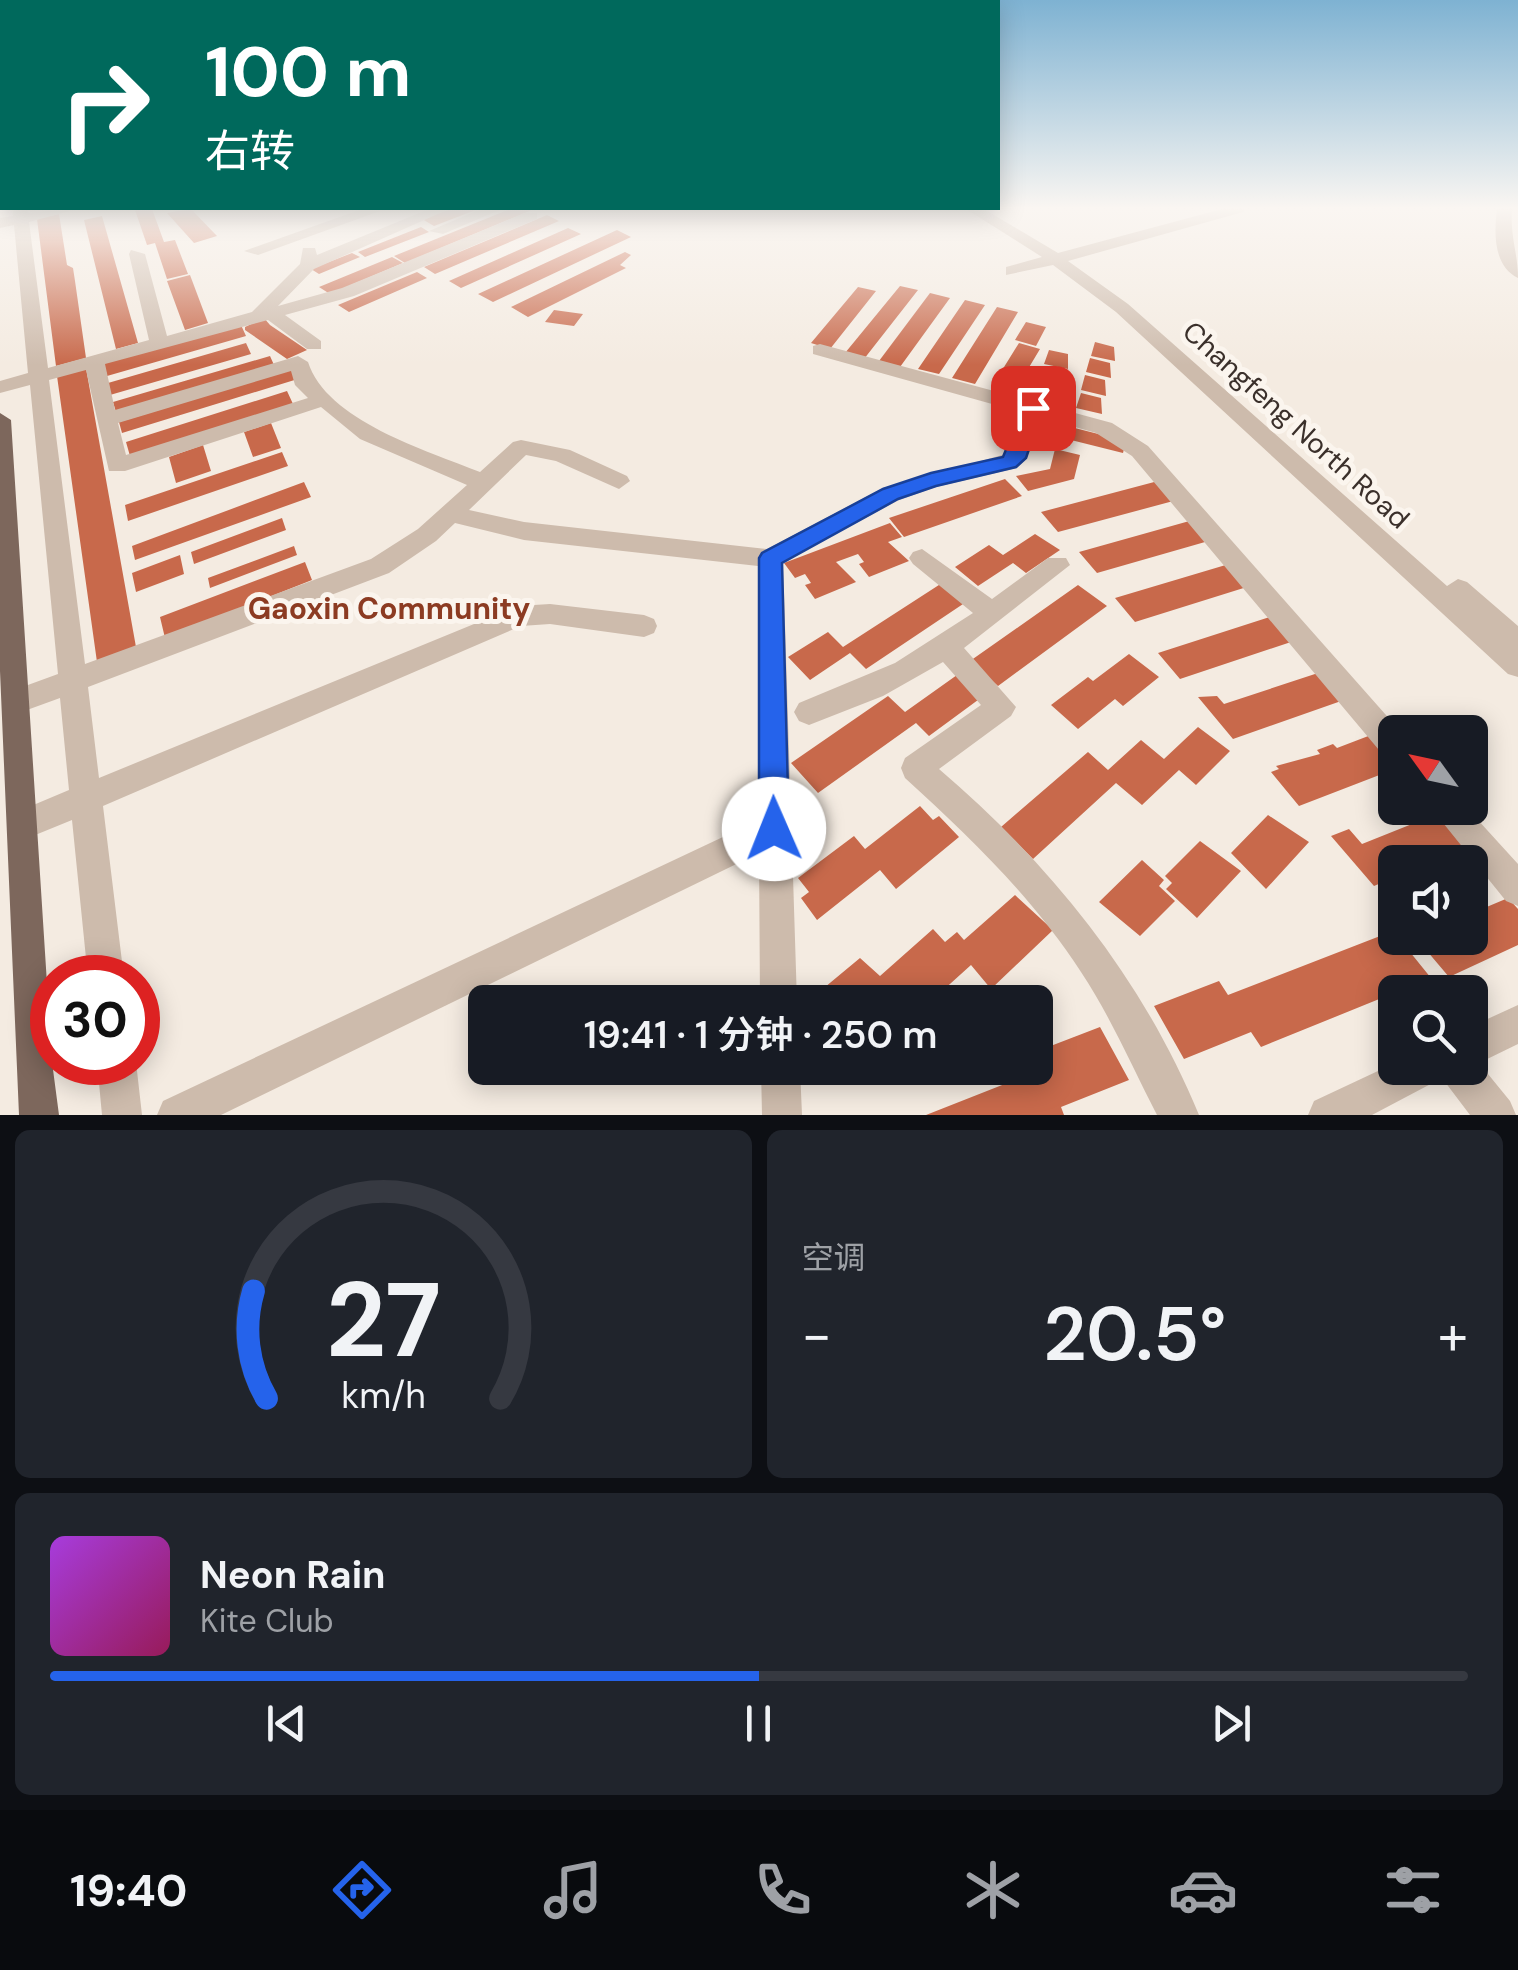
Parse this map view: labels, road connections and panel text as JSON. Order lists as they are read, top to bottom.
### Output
{
  "streets": {
    "street": ["Changfeng North Road"]
  },
  "districts": ["Gaoxin Community"],
  "north": "top left",
  "page": {
    "turn": ["100 m", "右转"],
    "limit": "30",
    "trip": "19:41 · 1 分钟 · 250 m",
    "tile": "空调",
    "heat": ["−", "20.5°", "+"],
    "song": ["Neon Rain", "Kite Club"],
    "tabs": "19:40",
    "gauge": ["27", "km/h"]
  }
}
